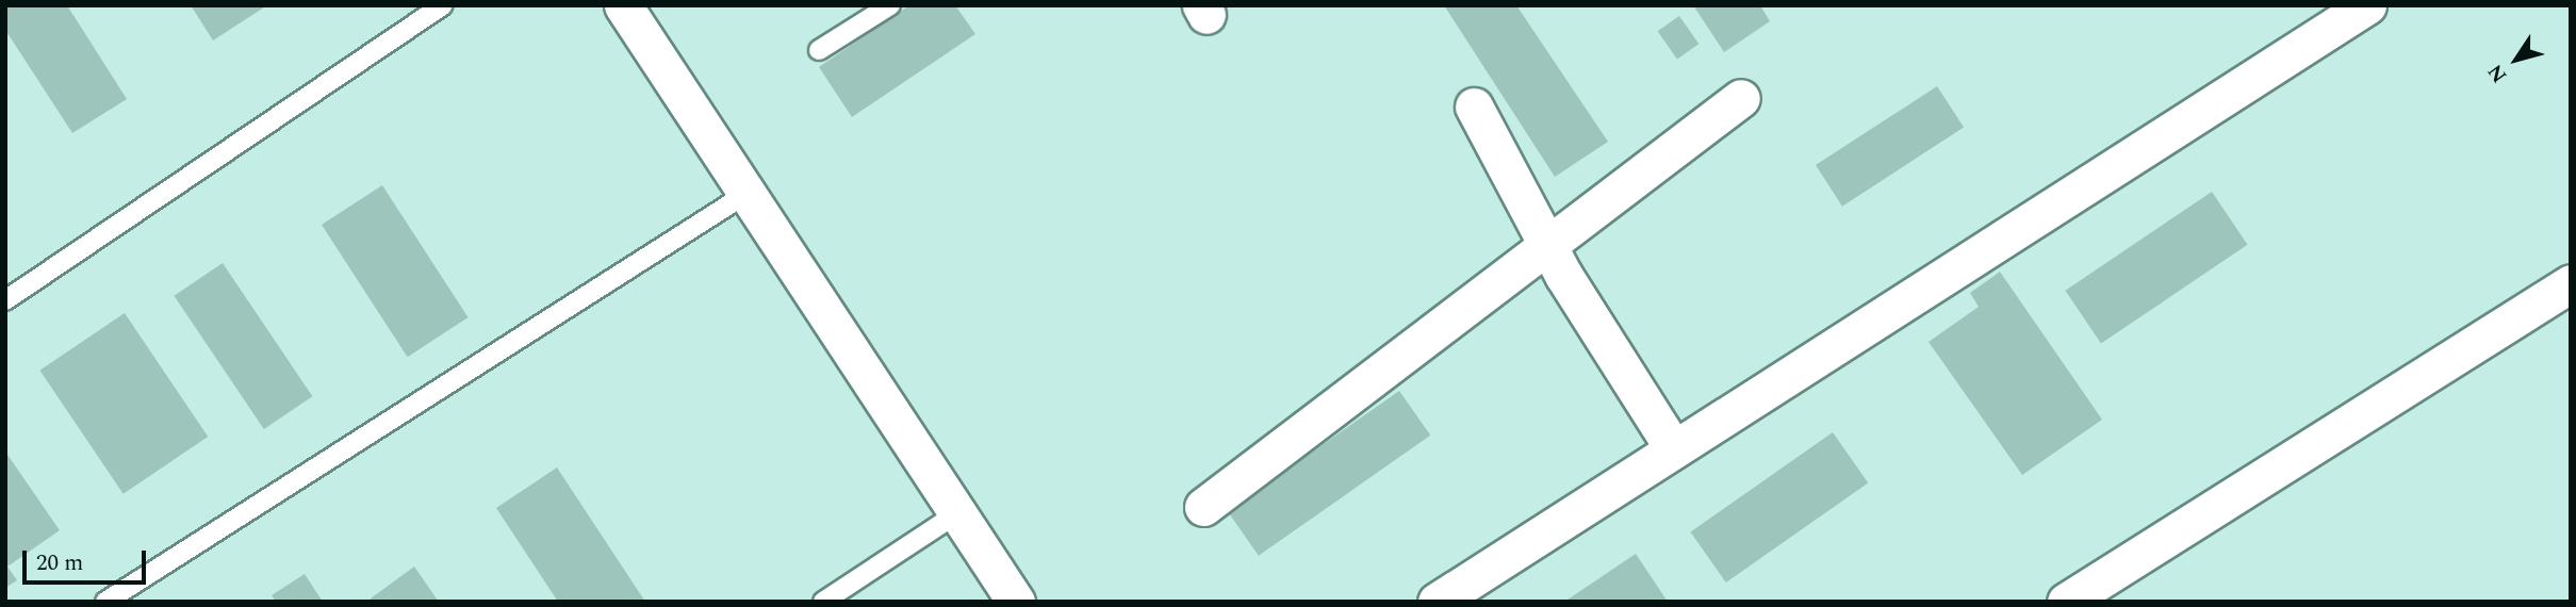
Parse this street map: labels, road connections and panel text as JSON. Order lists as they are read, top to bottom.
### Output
{
  "scale_bar": "20 m",
  "north": "bottom left"
}
